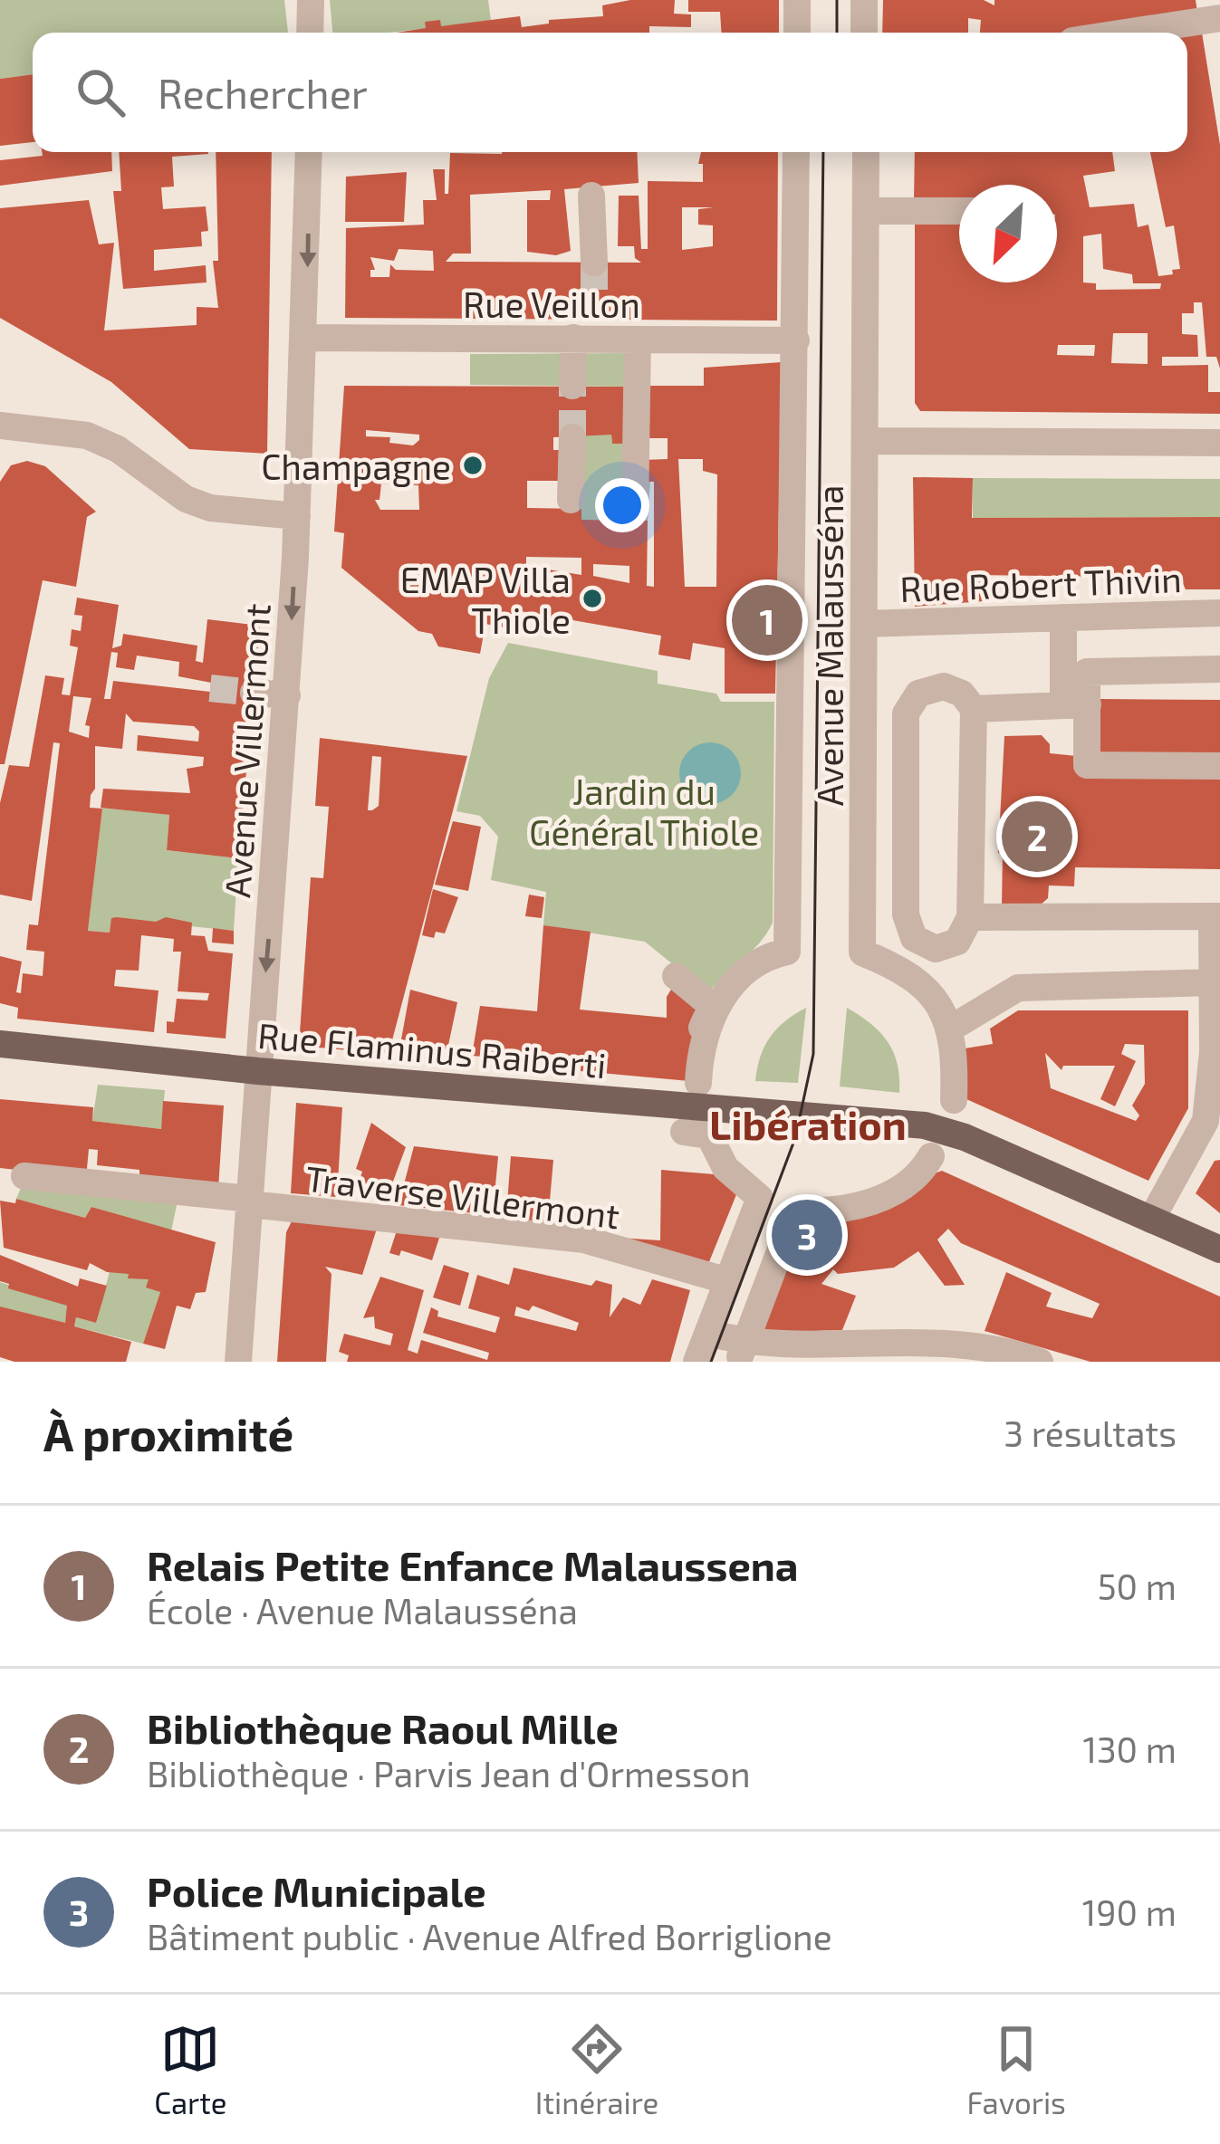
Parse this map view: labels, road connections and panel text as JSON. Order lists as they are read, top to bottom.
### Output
{
  "streets": {
    "main road": ["Rue Flaminus Raiberti"],
    "street": [
      "Rue Veillon",
      "Rue Robert Thivin",
      "Avenue Malausséna",
      "Avenue Villermont",
      "Traverse Villermont"
    ]
  },
  "crossings": [
    ["Rue Veillon", "Avenue Malausséna"],
    ["Rue Veillon", "Avenue Villermont"],
    ["Rue Robert Thivin", "Avenue Malausséna"],
    ["Avenue Malausséna", "Rue Flaminus Raiberti"],
    ["Avenue Villermont", "Rue Flaminus Raiberti"],
    ["Avenue Villermont", "Traverse Villermont"]
  ],
  "one_way": ["Avenue Villermont"],
  "districts": ["Libération"],
  "parks": ["Jardin du Général Thiole"],
  "places": ["Champagne", "EMAP Villa Thiole"],
  "north": "bottom left",
  "page": {
    "search": "Rechercher",
    "pins": ["1", "2", "3"],
    "heading": ["À proximité", "3 résultats"],
    "list": [
      {
        "mark": "1",
        "name": "Relais Petite Enfance Malaussena",
        "note": "École · Avenue Malausséna",
        "value": "50 m"
      },
      {
        "mark": "2",
        "name": "Bibliothèque Raoul Mille",
        "note": "Bibliothèque · Parvis Jean d'Ormesson",
        "value": "130 m"
      },
      {
        "mark": "3",
        "name": "Police Municipale",
        "note": "Bâtiment public · Avenue Alfred Borriglione",
        "value": "190 m"
      }
    ],
    "nav": ["Carte", "Itinéraire", "Favoris"]
  }
}
